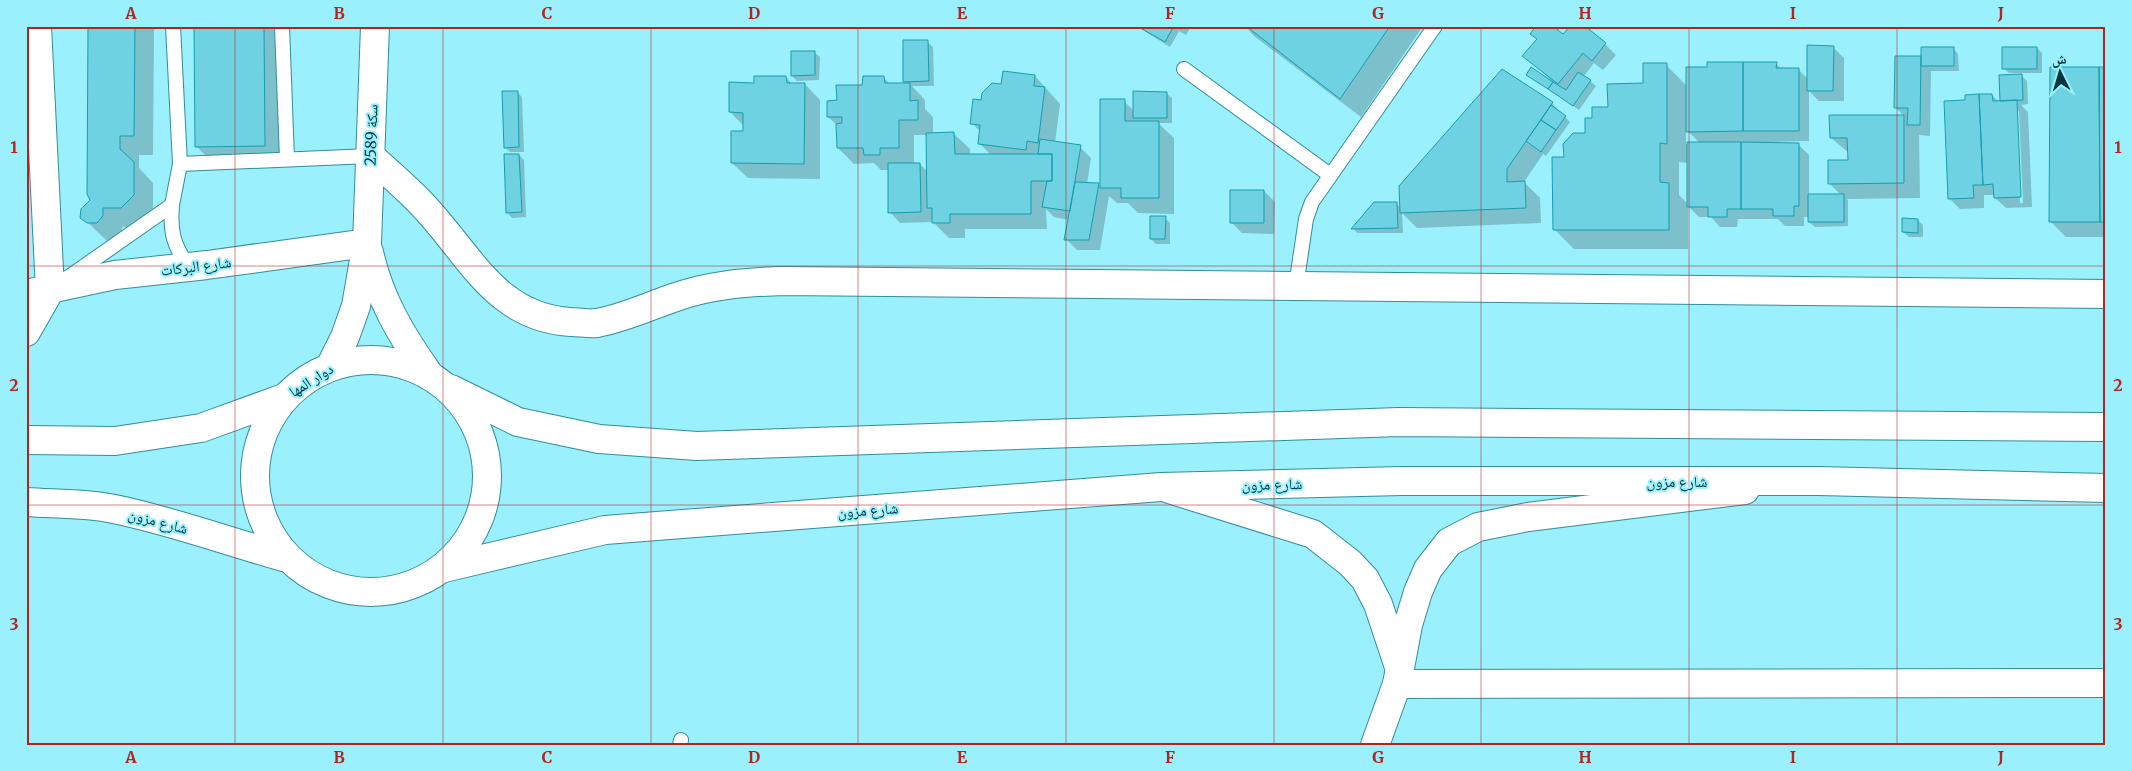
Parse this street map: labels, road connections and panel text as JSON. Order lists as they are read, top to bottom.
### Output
{
  "streets": {
    "main road": [
      "سكة 2589",
      "شارع البركات",
      "دوار المها",
      "شارع مزون"
    ]
  },
  "crossings": [
    ["سكة 2589", "شارع البركات"],
    ["سكة 2589", "دوار المها"],
    ["دوار المها", "شارع مزون"]
  ],
  "north": "top",
  "grid": {
    "columns": [
      "A",
      "B",
      "C",
      "D",
      "E",
      "F",
      "G",
      "H",
      "I",
      "J"
    ],
    "rows": ["1", "2", "3"]
  }
}
